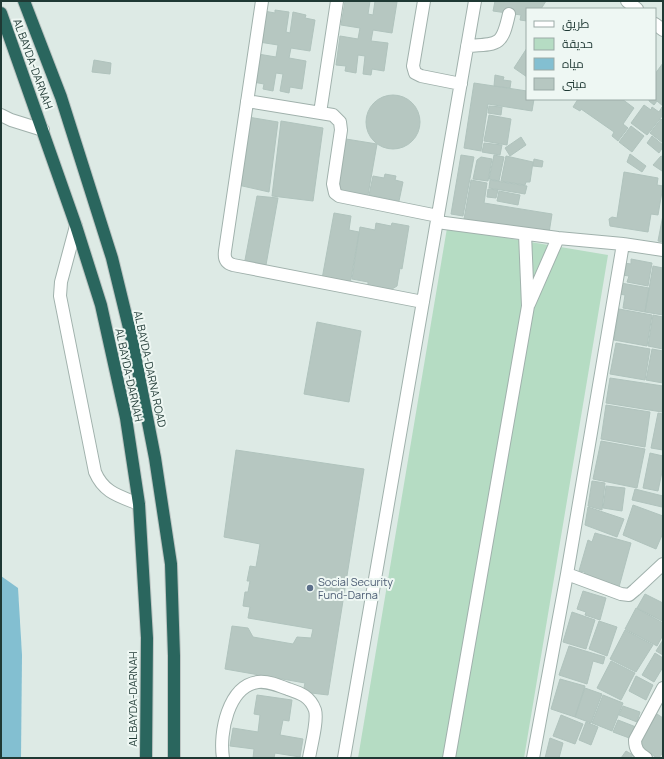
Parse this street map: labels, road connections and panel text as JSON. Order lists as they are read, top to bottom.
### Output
{
  "streets": {
    "highway": ["AL BAYDA-DARNAH", "AL BAYDA-DARNA ROAD"]
  },
  "places": ["Social Security Fund-Darna"],
  "legend": [
    "طريق",
    "حديقة",
    "مياه",
    "مبنى"
  ]
}
